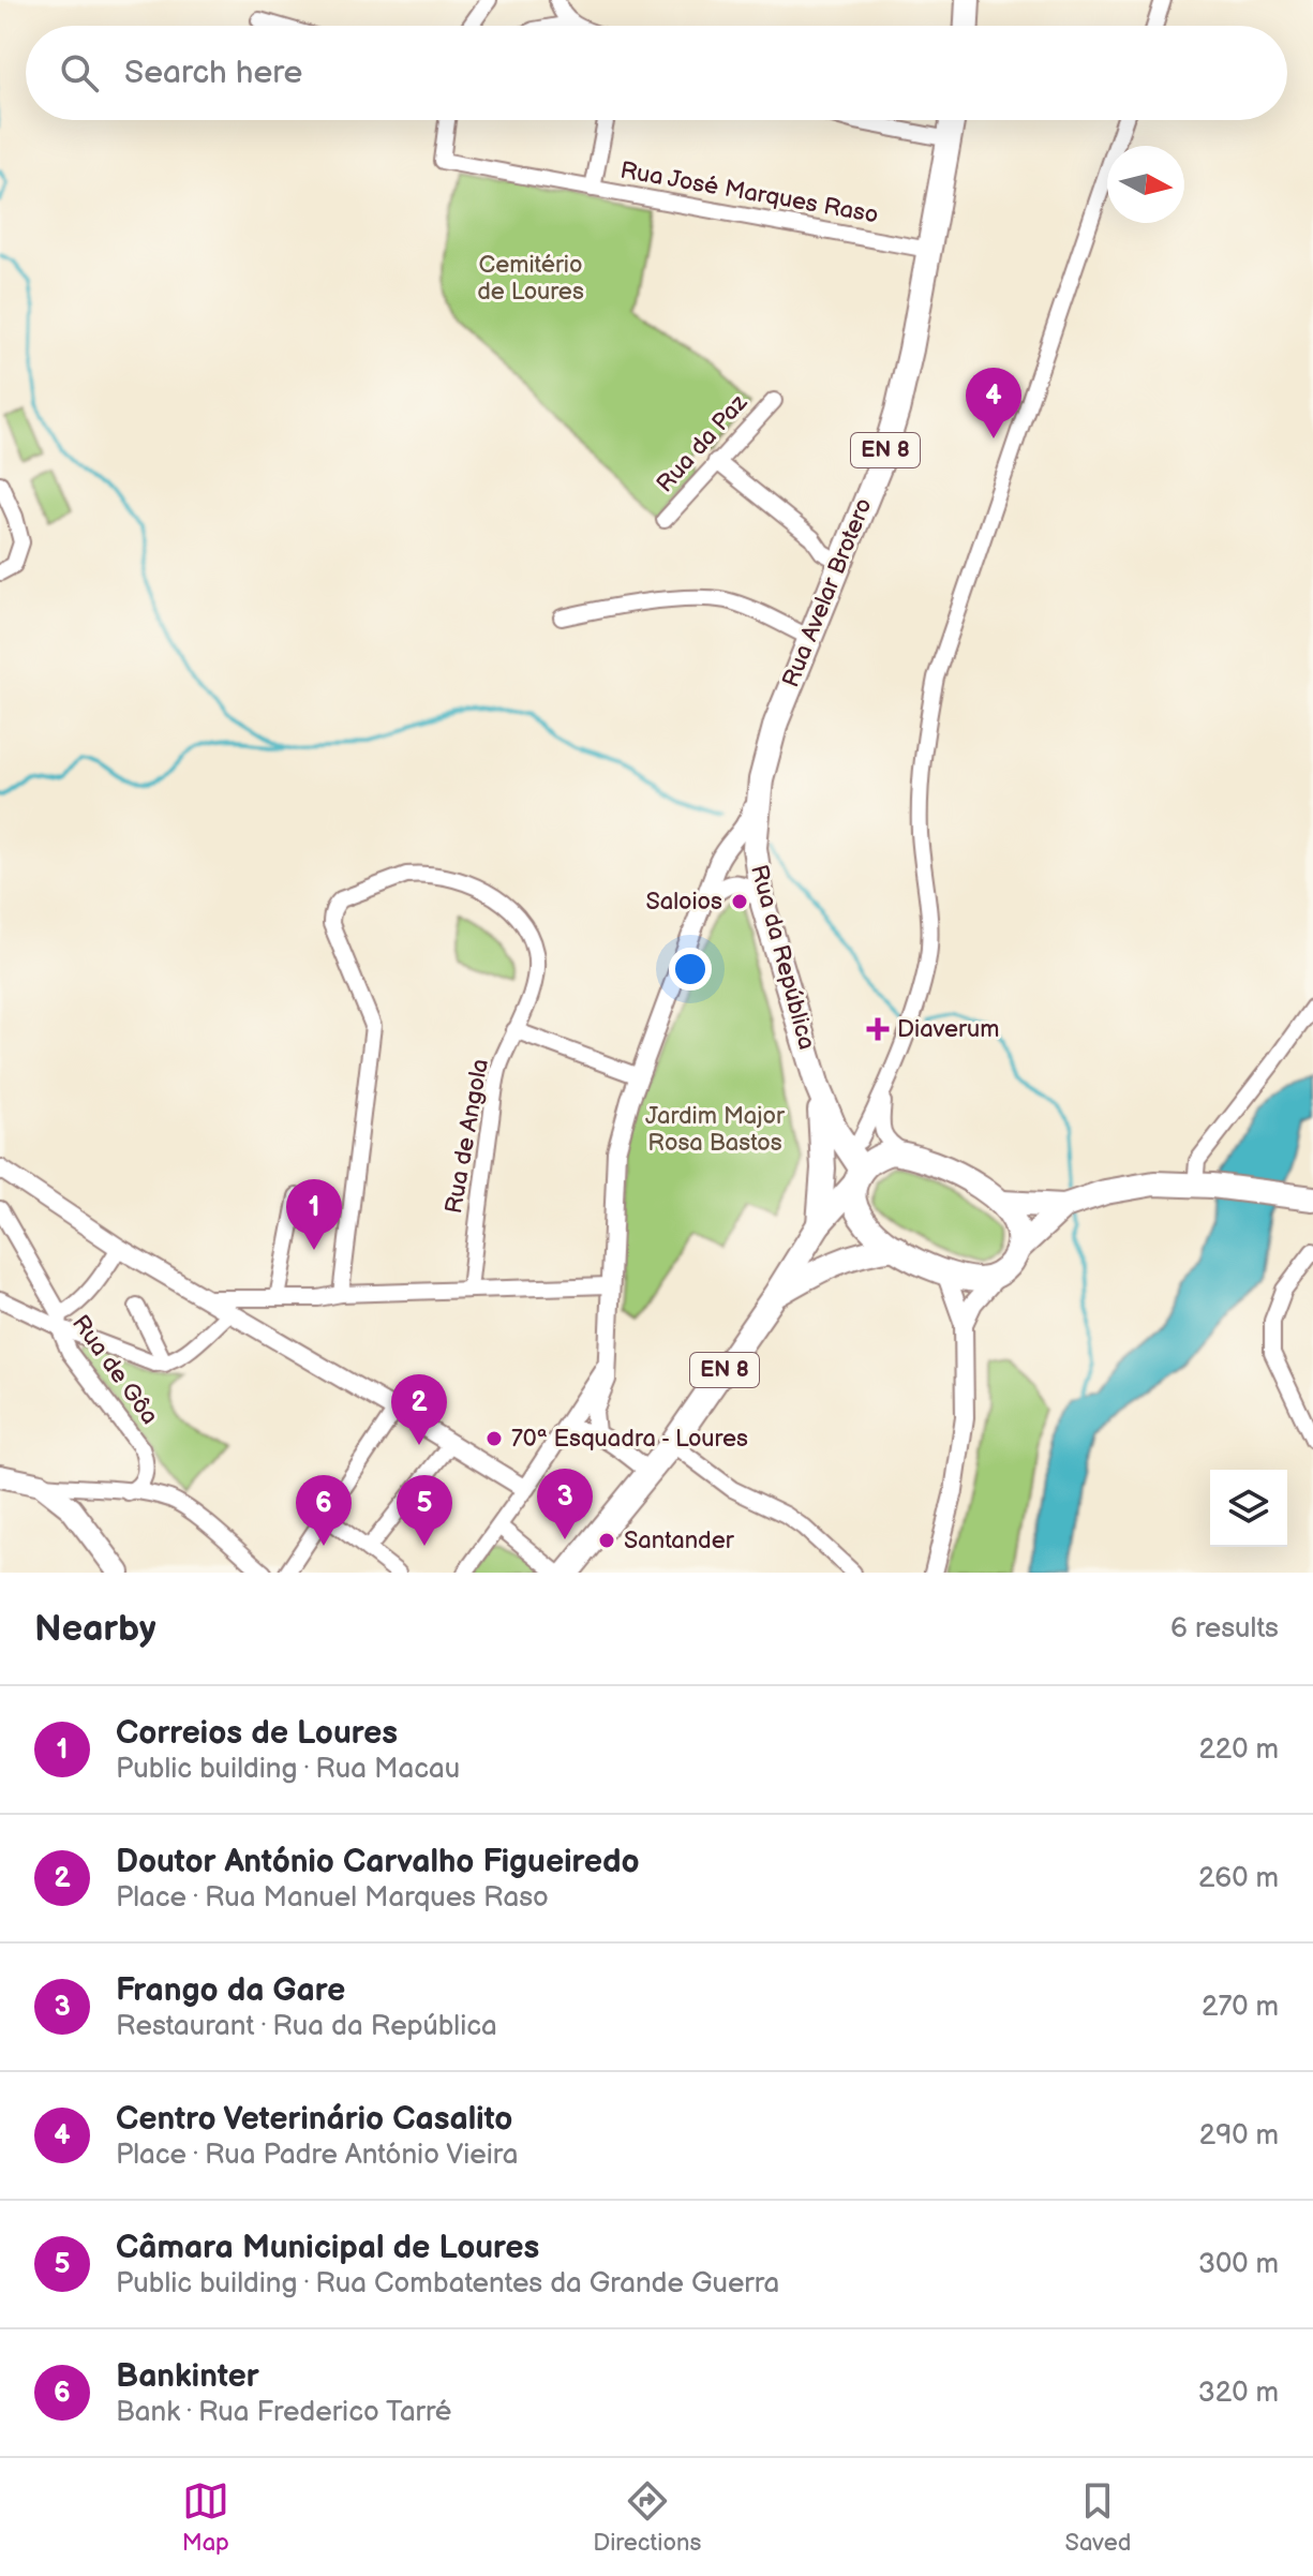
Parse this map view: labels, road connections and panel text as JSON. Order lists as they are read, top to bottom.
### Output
{
  "streets": {
    "main road": ["EN 8", "Rua Avelar Brotero", "Rua da República"],
    "street": [
      "Rua José Marques Raso",
      "Rua da Paz",
      "Rua de Angola",
      "Rua de Gôa"
    ]
  },
  "crossings": [
    ["Rua José Marques Raso", "Rua Avelar Brotero"],
    ["Rua Avelar Brotero", "Rua da República"]
  ],
  "parks": ["Cemitério de Loures", "Jardim Major Rosa Bastos"],
  "places": {
    "other": ["Saloios", "70ª Esquadra - Loures", "Santander"],
    "health": ["Diaverum"]
  },
  "north": "right",
  "page": {
    "search": "Search here",
    "pins": [
      "4",
      "1",
      "2",
      "3",
      "5",
      "6"
    ],
    "heading": ["Nearby", "6 results"],
    "list": [
      {
        "mark": "1",
        "name": "Correios de Loures",
        "note": "Public building · Rua Macau",
        "value": "220 m"
      },
      {
        "mark": "2",
        "name": "Doutor António Carvalho Figueiredo",
        "note": "Place · Rua Manuel Marques Raso",
        "value": "260 m"
      },
      {
        "mark": "3",
        "name": "Frango da Gare",
        "note": "Restaurant · Rua da República",
        "value": "270 m"
      },
      {
        "mark": "4",
        "name": "Centro Veterinário Casalito",
        "note": "Place · Rua Padre António Vieira",
        "value": "290 m"
      },
      {
        "mark": "5",
        "name": "Câmara Municipal de Loures",
        "note": "Public building · Rua Combatentes da Grande Guerra",
        "value": "300 m"
      },
      {
        "mark": "6",
        "name": "Bankinter",
        "note": "Bank · Rua Frederico Tarré",
        "value": "320 m"
      }
    ],
    "nav": ["Map", "Directions", "Saved"]
  }
}
